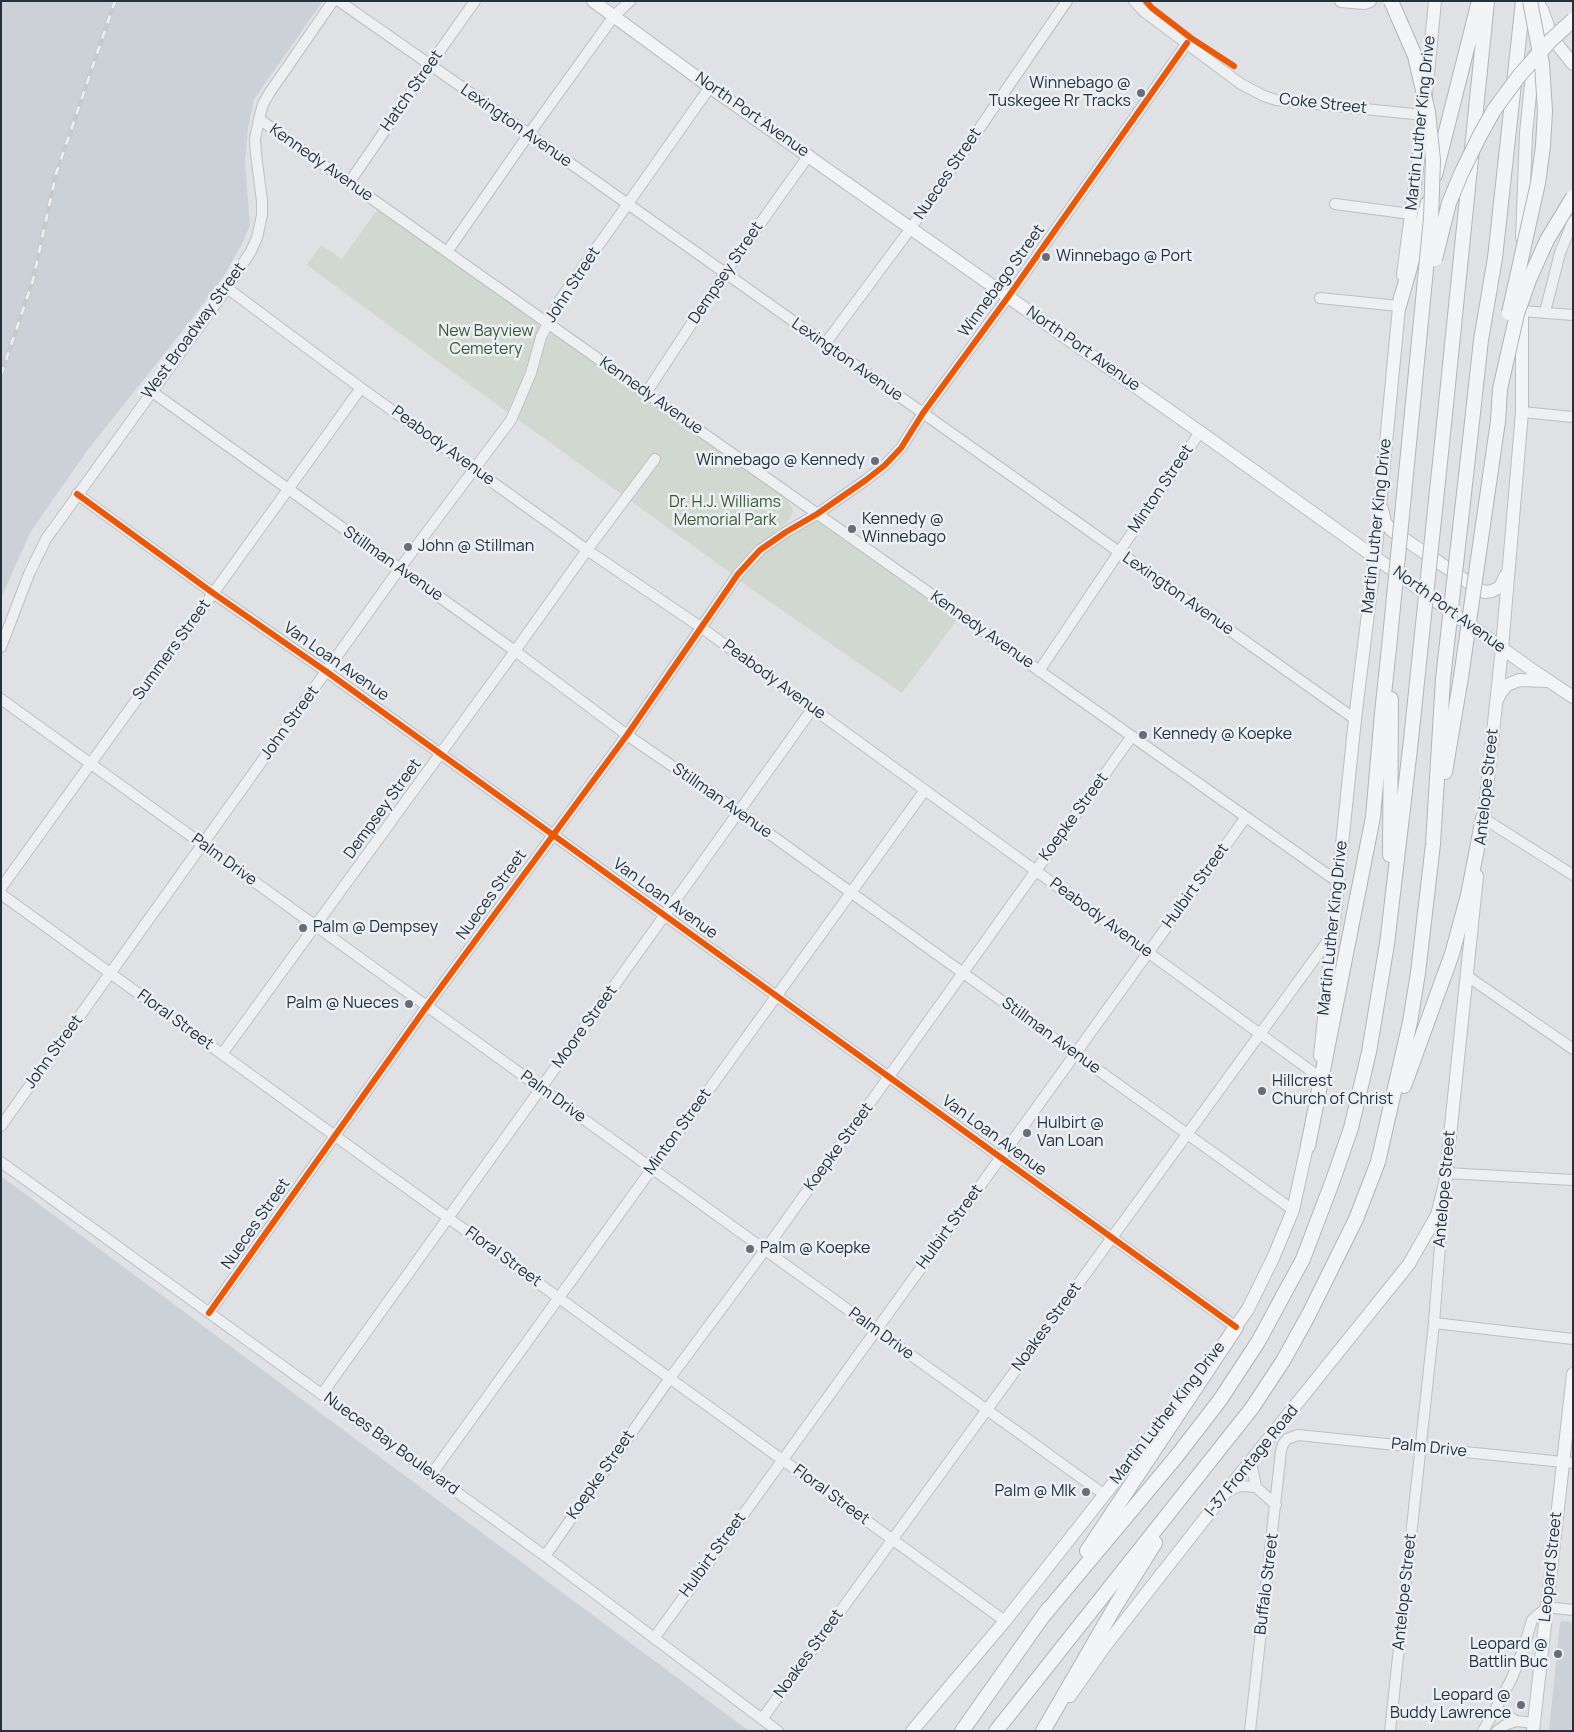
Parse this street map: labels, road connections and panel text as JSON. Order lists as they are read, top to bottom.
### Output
{
  "streets": {
    "main road": [
      "North Port Avenue",
      "Martin Luther King Drive",
      "Antelope Street",
      "I-37 Frontage Road",
      "Leopard Street"
    ],
    "street": [
      "Hatch Street",
      "Coke Street",
      "Lexington Avenue",
      "Kennedy Avenue",
      "Nueces Street",
      "Dempsey Street",
      "Winnebago Street",
      "John Street",
      "West Broadway Street",
      "Peabody Avenue",
      "Minton Street",
      "Stillman Avenue",
      "Summers Street",
      "Van Loan Avenue",
      "Koepke Street",
      "Palm Drive",
      "Hulbirt Street",
      "Floral Street",
      "Moore Street",
      "Noakes Street",
      "Nueces Bay Boulevard",
      "Buffalo Street"
    ]
  },
  "crossings": [
    ["Hatch Street", "Lexington Avenue"],
    ["Hatch Street", "Kennedy Avenue"],
    ["Coke Street", "Martin Luther King Drive"],
    ["Coke Street", "Winnebago Street"],
    ["North Port Avenue", "Martin Luther King Drive"],
    ["North Port Avenue", "Nueces Street"],
    ["North Port Avenue", "Dempsey Street"],
    ["North Port Avenue", "Winnebago Street"],
    ["North Port Avenue", "John Street"],
    ["North Port Avenue", "Minton Street"],
    ["North Port Avenue", "Antelope Street"],
    ["Martin Luther King Drive", "Lexington Avenue"],
    ["Martin Luther King Drive", "Kennedy Avenue"],
    ["Martin Luther King Drive", "Peabody Avenue"],
    ["Martin Luther King Drive", "Stillman Avenue"],
    ["Martin Luther King Drive", "Van Loan Avenue"],
    ["Martin Luther King Drive", "Palm Drive"],
    ["Martin Luther King Drive", "Floral Street"],
    ["Martin Luther King Drive", "Noakes Street"],
    ["Lexington Avenue", "Nueces Street"],
    ["Lexington Avenue", "Dempsey Street"],
    ["Lexington Avenue", "Winnebago Street"],
    ["Lexington Avenue", "John Street"],
    ["Lexington Avenue", "Minton Street"],
    ["Kennedy Avenue", "Nueces Street"],
    ["Kennedy Avenue", "Dempsey Street"],
    ["Kennedy Avenue", "Winnebago Street"],
    ["Kennedy Avenue", "John Street"],
    ["Kennedy Avenue", "West Broadway Street"],
    ["Kennedy Avenue", "Minton Street"],
    ["Kennedy Avenue", "Koepke Street"],
    ["Kennedy Avenue", "Hulbirt Street"],
    ["Nueces Street", "Winnebago Street"],
    ["Nueces Street", "Peabody Avenue"],
    ["Nueces Street", "Stillman Avenue"],
    ["Nueces Street", "Van Loan Avenue"],
    ["Nueces Street", "Palm Drive"],
    ["Nueces Street", "Floral Street"],
    ["Nueces Street", "Nueces Bay Boulevard"],
    ["Dempsey Street", "Peabody Avenue"],
    ["Dempsey Street", "Stillman Avenue"],
    ["Dempsey Street", "Van Loan Avenue"],
    ["Dempsey Street", "Palm Drive"],
    ["Dempsey Street", "Floral Street"],
    ["John Street", "Peabody Avenue"],
    ["John Street", "Stillman Avenue"],
    ["John Street", "Van Loan Avenue"],
    ["John Street", "Palm Drive"],
    ["John Street", "Floral Street"],
    ["West Broadway Street", "Peabody Avenue"],
    ["West Broadway Street", "Stillman Avenue"],
    ["West Broadway Street", "Van Loan Avenue"],
    ["Peabody Avenue", "Minton Street"],
    ["Peabody Avenue", "Summers Street"],
    ["Peabody Avenue", "Koepke Street"],
    ["Peabody Avenue", "Hulbirt Street"],
    ["Peabody Avenue", "Moore Street"],
    ["Peabody Avenue", "Noakes Street"],
    ["Minton Street", "Stillman Avenue"],
    ["Minton Street", "Van Loan Avenue"],
    ["Minton Street", "Palm Drive"],
    ["Minton Street", "Floral Street"],
    ["Minton Street", "Nueces Bay Boulevard"],
    ["Stillman Avenue", "Summers Street"],
    ["Stillman Avenue", "Koepke Street"],
    ["Stillman Avenue", "Hulbirt Street"],
    ["Stillman Avenue", "Moore Street"],
    ["Stillman Avenue", "Noakes Street"],
    ["Summers Street", "Van Loan Avenue"],
    ["Summers Street", "Palm Drive"],
    ["Van Loan Avenue", "Koepke Street"],
    ["Van Loan Avenue", "Hulbirt Street"],
    ["Van Loan Avenue", "Moore Street"],
    ["Van Loan Avenue", "Noakes Street"],
    ["Antelope Street", "Palm Drive"],
    ["Antelope Street", "I-37 Frontage Road"],
    ["Koepke Street", "Palm Drive"],
    ["Koepke Street", "Floral Street"],
    ["Koepke Street", "Nueces Bay Boulevard"],
    ["Palm Drive", "Hulbirt Street"],
    ["Palm Drive", "Moore Street"],
    ["Palm Drive", "Noakes Street"],
    ["Palm Drive", "Leopard Street"],
    ["Palm Drive", "Buffalo Street"],
    ["Hulbirt Street", "Floral Street"],
    ["Hulbirt Street", "Nueces Bay Boulevard"],
    ["Floral Street", "Moore Street"],
    ["Floral Street", "Noakes Street"],
    ["Moore Street", "Nueces Bay Boulevard"],
    ["Noakes Street", "Nueces Bay Boulevard"]
  ],
  "parks": ["New Bayview Cemetery", "Dr. H.J. Williams Memorial Park"],
  "places": [
    "Winnebago @ Tuskegee Rr Tracks",
    "Winnebago @ Port",
    "Winnebago @ Kennedy",
    "Kennedy @ Winnebago",
    "John @ Stillman",
    "Kennedy @ Koepke",
    "Palm @ Dempsey",
    "Palm @ Nueces",
    "Hillcrest Church of Christ",
    "Hulbirt @ Van Loan",
    "Palm @ Koepke",
    "Palm @ Mlk",
    "Leopard @ Battlin Buc",
    "Leopard @ Buddy Lawrence"
  ]
}
